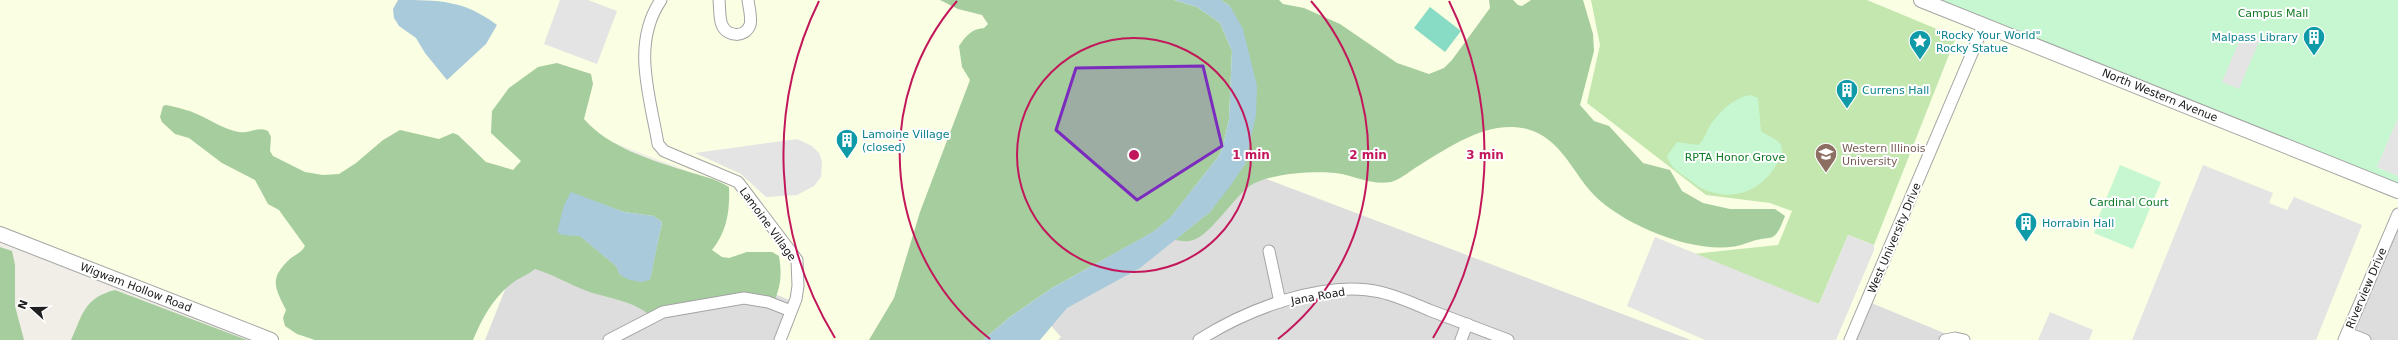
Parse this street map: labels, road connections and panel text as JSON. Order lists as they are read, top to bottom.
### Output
{
  "streets": {
    "street": [
      "North Western Avenue",
      "Lamoine Village",
      "West University Drive",
      "Wigwam Hollow Road",
      "Riverview Drive",
      "Jana Road"
    ]
  },
  "crossings": [
    ["North Western Avenue", "West University Drive"]
  ],
  "parks": ["Campus Mall", "RPTA Honor Grove", "Cardinal Court"],
  "places": {
    "building": [
      "Malpass Library",
      "Currens Hall",
      "Lamoine Village (closed)",
      "Horrabin Hall"
    ],
    "place": ["\"Rocky Your World\" Rocky Statue"],
    "school or university": ["Western Illinois University"]
  },
  "north": "left",
  "rings": ["1 min", "2 min", "3 min"]
}
